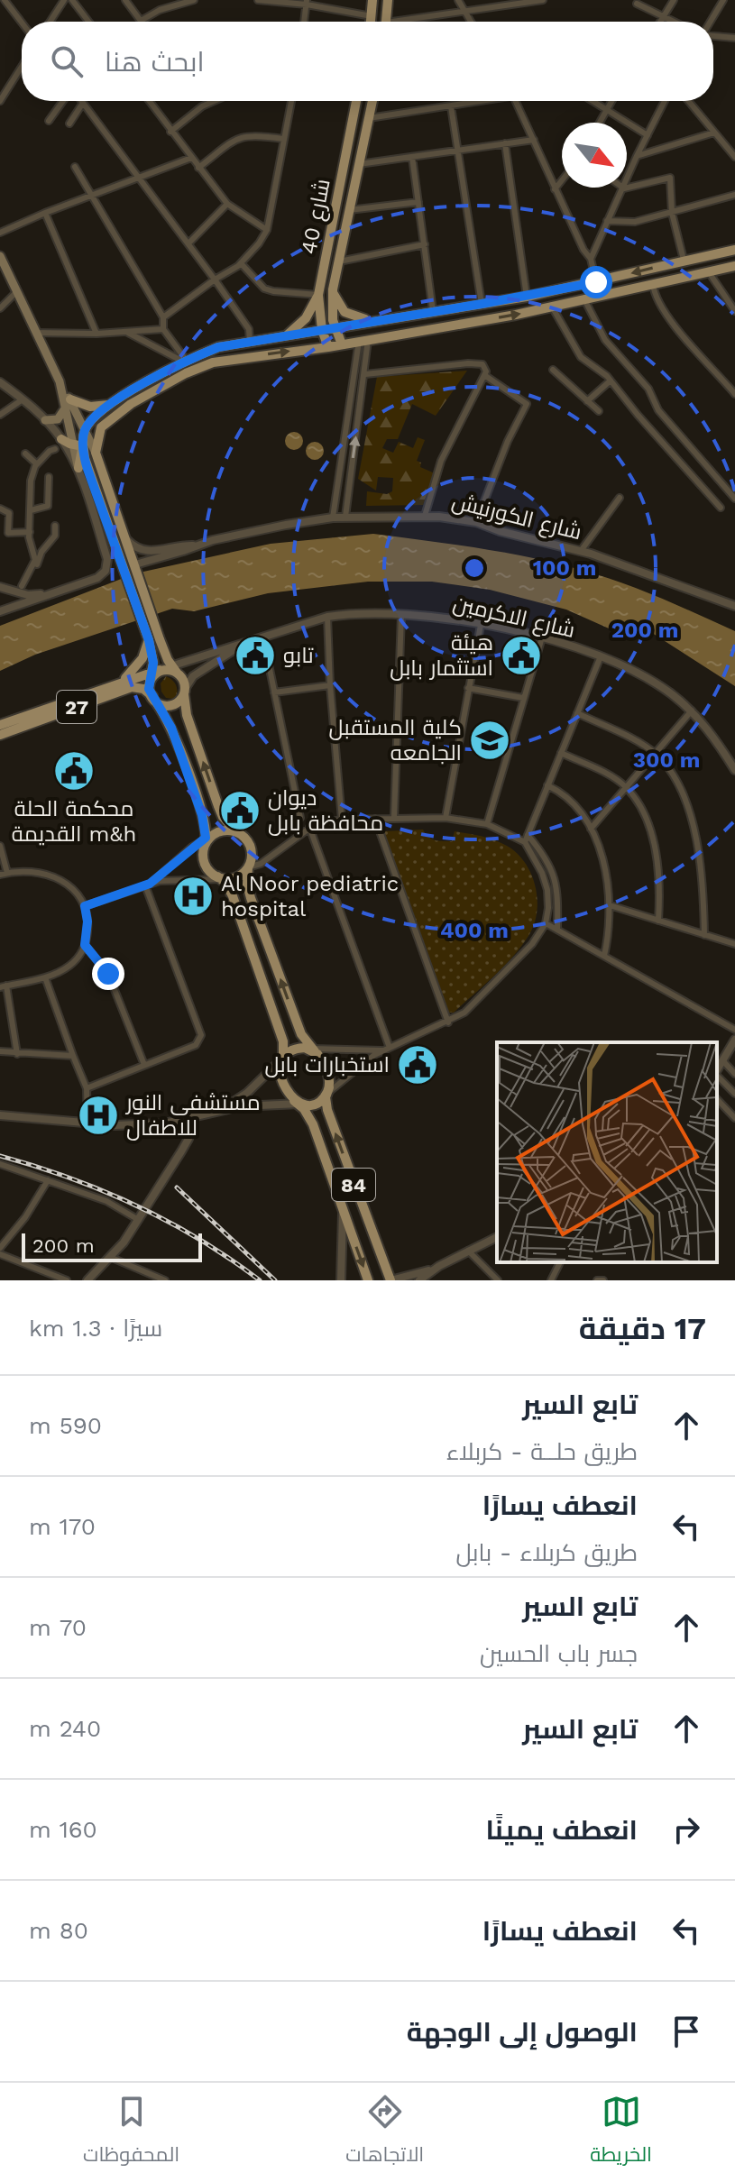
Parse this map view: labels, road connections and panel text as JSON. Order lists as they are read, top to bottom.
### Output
{
  "streets": {
    "main road": ["شارع 40", "27", "84"],
    "street": ["شارع الكورنيش", "شارع الاكرمين"]
  },
  "crossings": [
    ["شارع الاكرمين", "27"],
    ["شارع الاكرمين", "84"],
    ["27", "84"]
  ],
  "places": {
    "public building": [
      "تابو",
      "هيئة استثمار بابل",
      "محكمة الحلة القديمة m&h",
      "ديوان محافظة بابل",
      "استخبارات بابل"
    ],
    "school or university": ["كلية المستقبل الجامعه"],
    "hospital": ["Al Noor pediatric hospital", "مستشفى النور للاطفال"]
  },
  "scale_bar": "200 m",
  "north": "bottom right",
  "page": {
    "search": "ابحث هنا",
    "scale": "200 m",
    "heading": ["17 دقيقة", "سيرًا · 1.3 km"],
    "list": [
      ["تابع السير", "طريق حلــة - كربلاء", "590 m"],
      ["انعطف يسارًا", "طريق كربلاء - بابل", "170 m"],
      ["تابع السير", "جسر باب الحسين", "70 m"],
      ["تابع السير", "240 m"],
      ["انعطف يمينًا", "160 m"],
      ["انعطف يسارًا", "80 m"],
      "الوصول إلى الوجهة"
    ],
    "nav": ["الخريطة", "الاتجاهات", "المحفوظات"]
  },
  "rings": [
    "100 m",
    "200 m",
    "300 m",
    "400 m"
  ]
}
